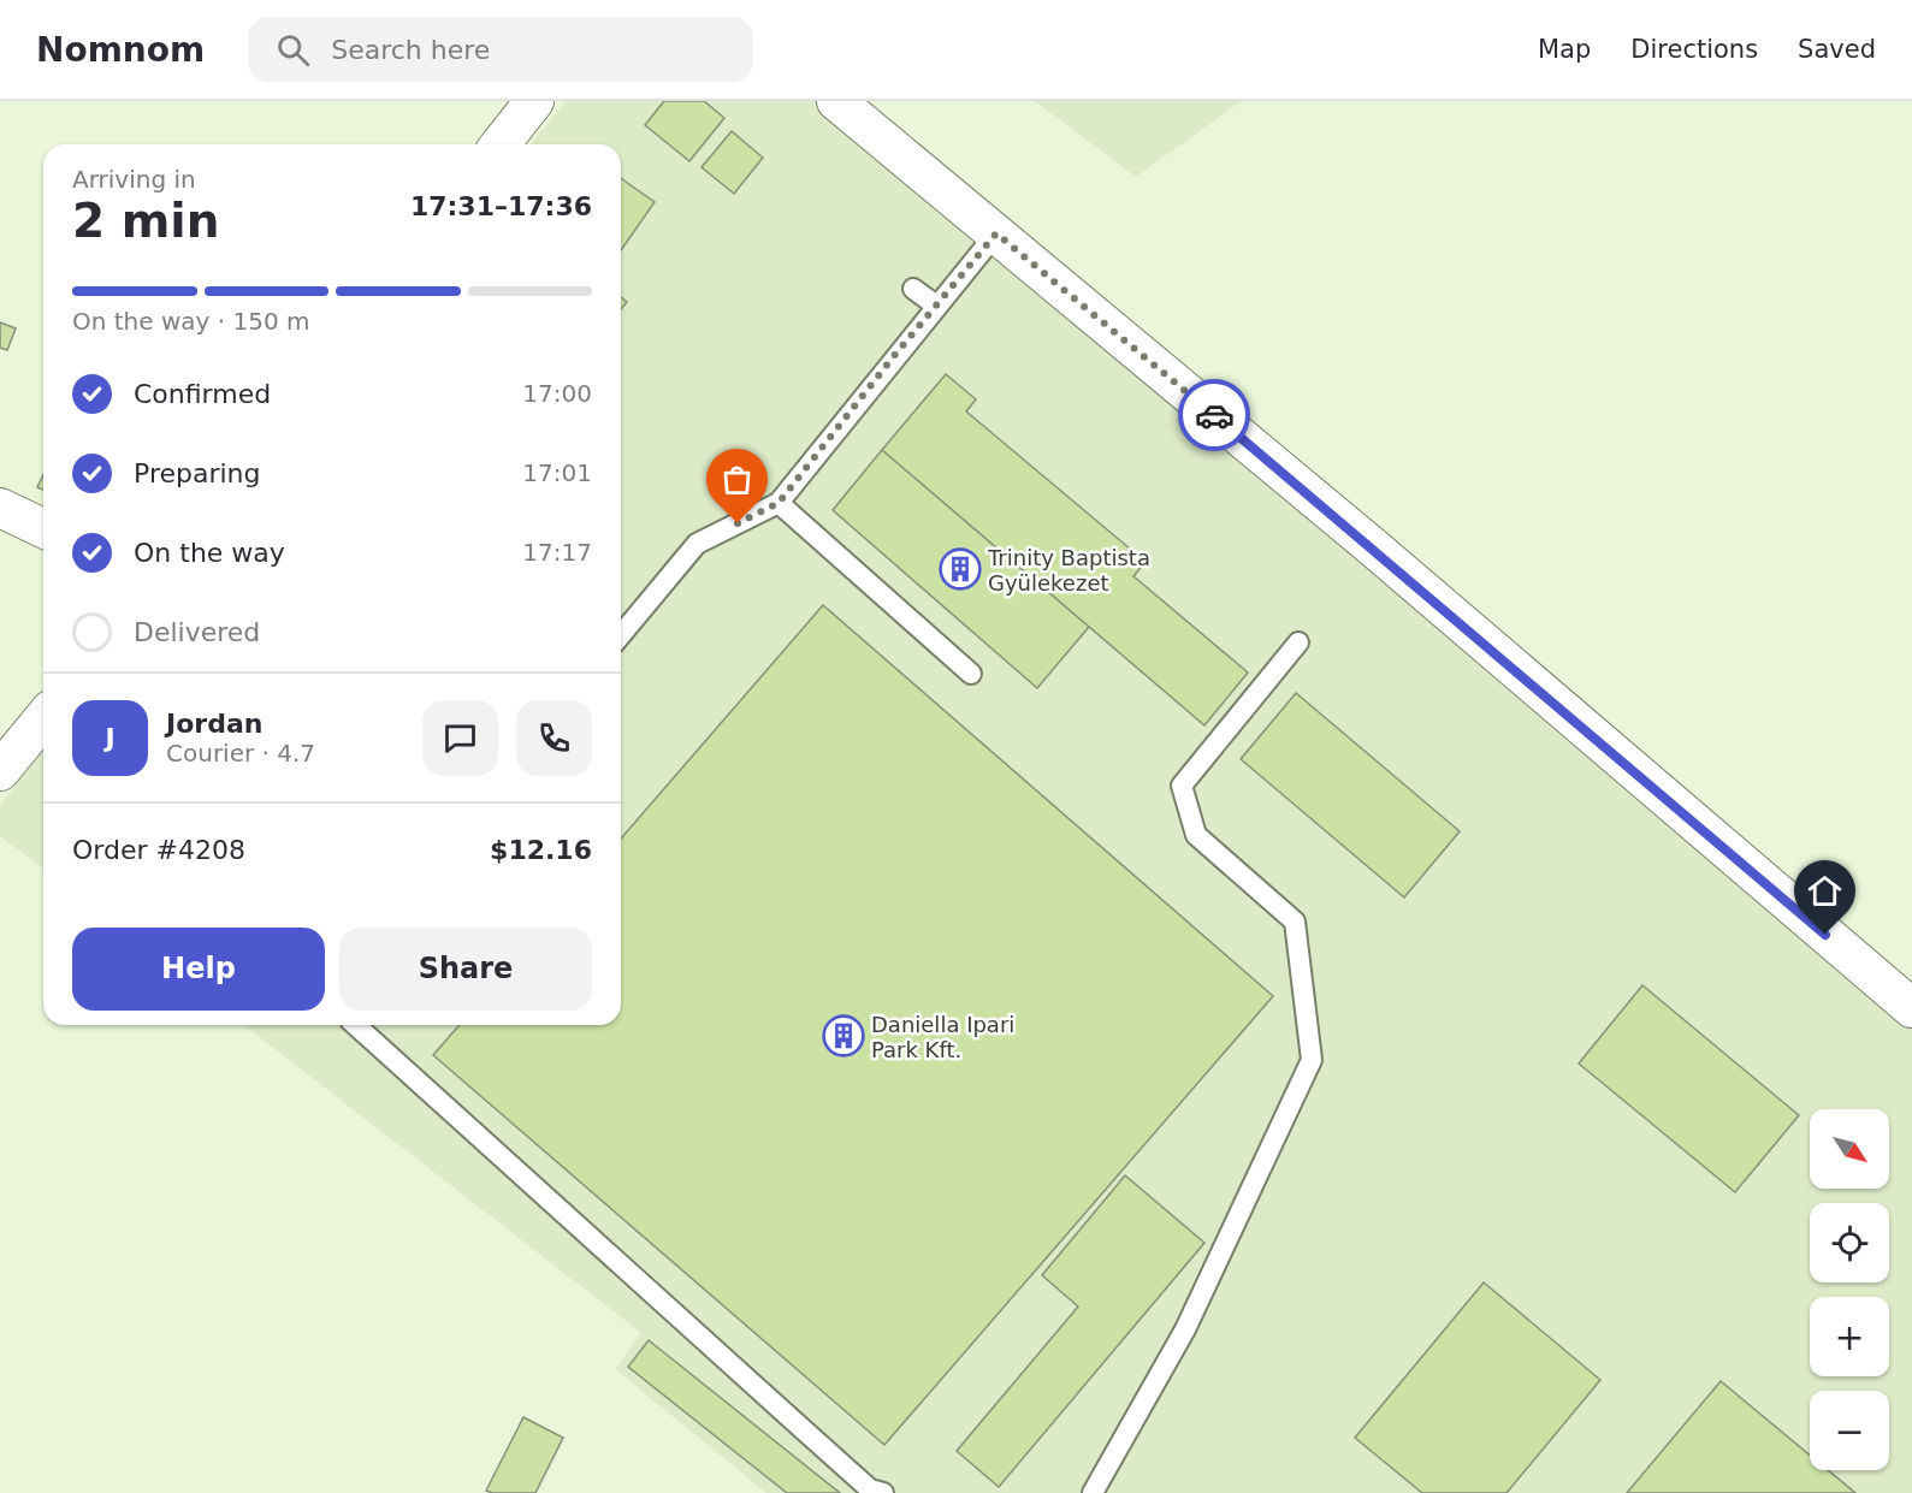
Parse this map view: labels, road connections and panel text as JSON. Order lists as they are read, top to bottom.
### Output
{
  "places": {
    "building": ["Trinity Baptista Gyülekezet", "Daniella Ipari Park Kft."]
  },
  "north": "bottom right",
  "page": {
    "header": "Nomnom",
    "search": "Search here",
    "nav": ["Map", "Directions", "Saved"],
    "heading": ["2 min", "Arriving in", "17:31–17:36"],
    "panel": [
      "Jordan",
      "Courier · 4.7",
      "Order #4208",
      "$12.16"
    ],
    "bar": "On the way · 150 m",
    "list": [
      ["Confirmed", "17:00"],
      ["Preparing", "17:01"],
      ["On the way", "17:17"],
      "Delivered"
    ],
    "round": "J",
    "buttons": ["Help", "Share"],
    "map_buttons": ["+", "−"]
  }
}
